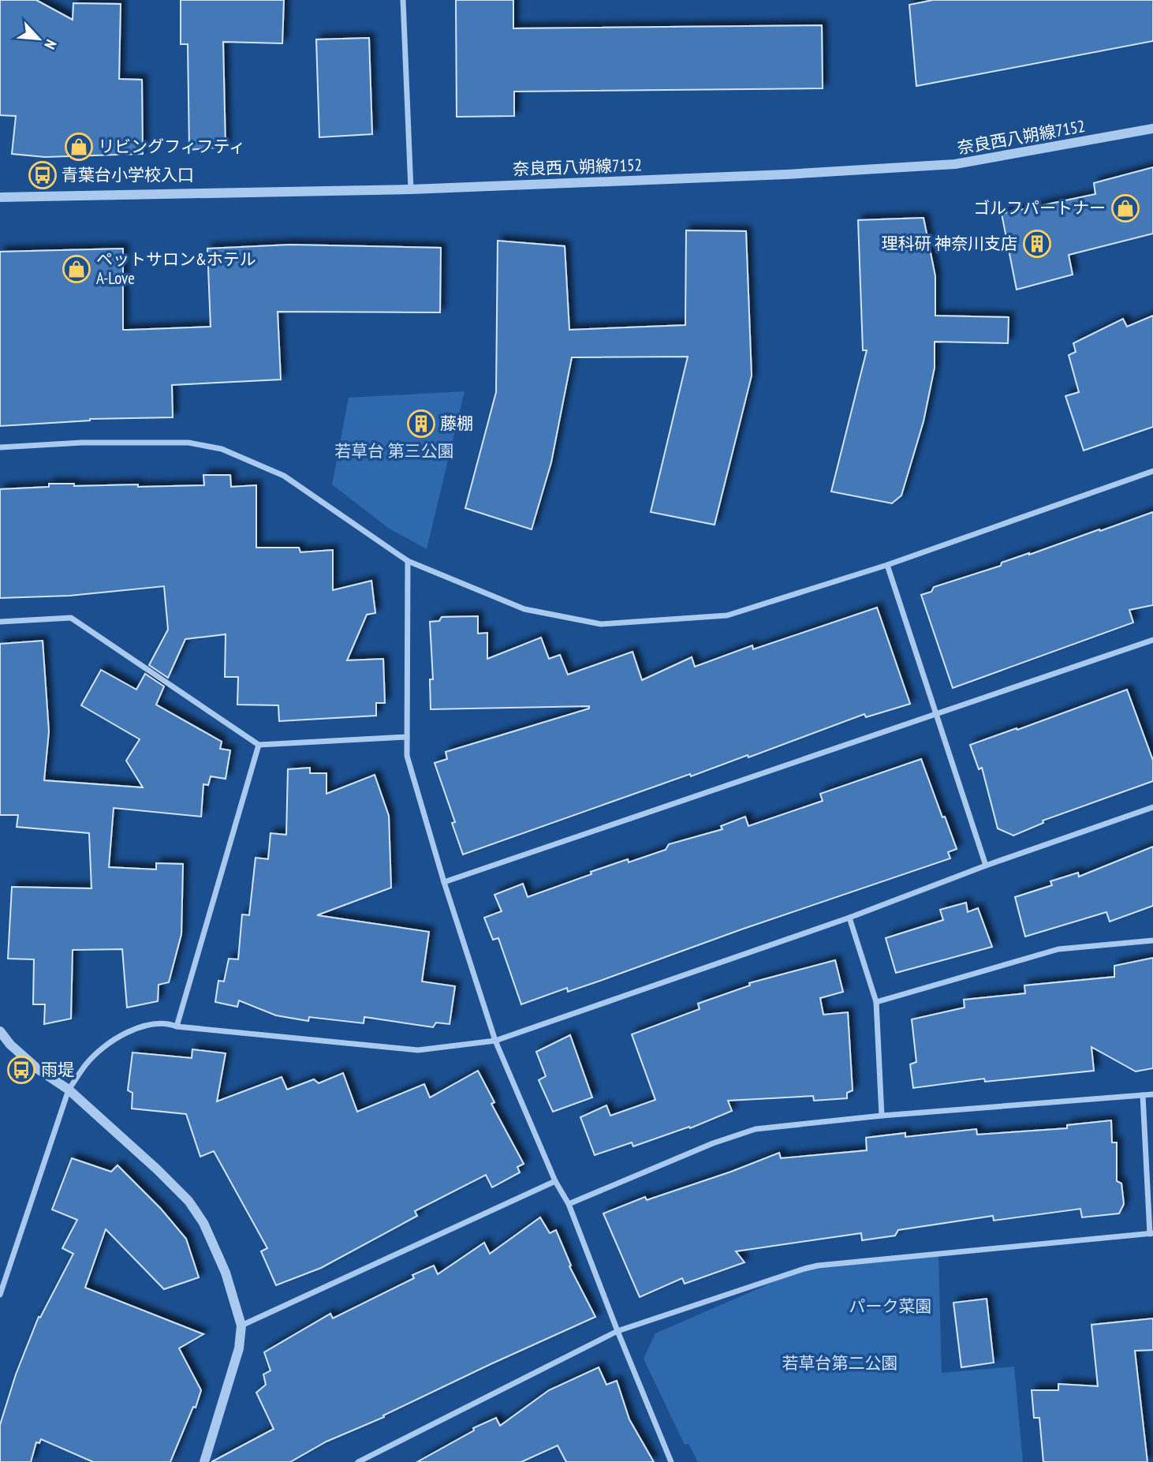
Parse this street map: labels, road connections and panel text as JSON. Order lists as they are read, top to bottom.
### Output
{
  "streets": {
    "street": ["奈良西八朔線7152"]
  },
  "parks": ["若草台 第三公園", "パーク菜園", "若草台第二公園"],
  "places": {
    "shop": ["リビングフィフティ", "ゴルフパートナー", "ペットサロン&ホテル A-Love"],
    "bus stop": ["青葉台小学校入口", "雨堤"],
    "building": ["理科研 神奈川支店", "藤棚"]
  },
  "north": "bottom right"
}
